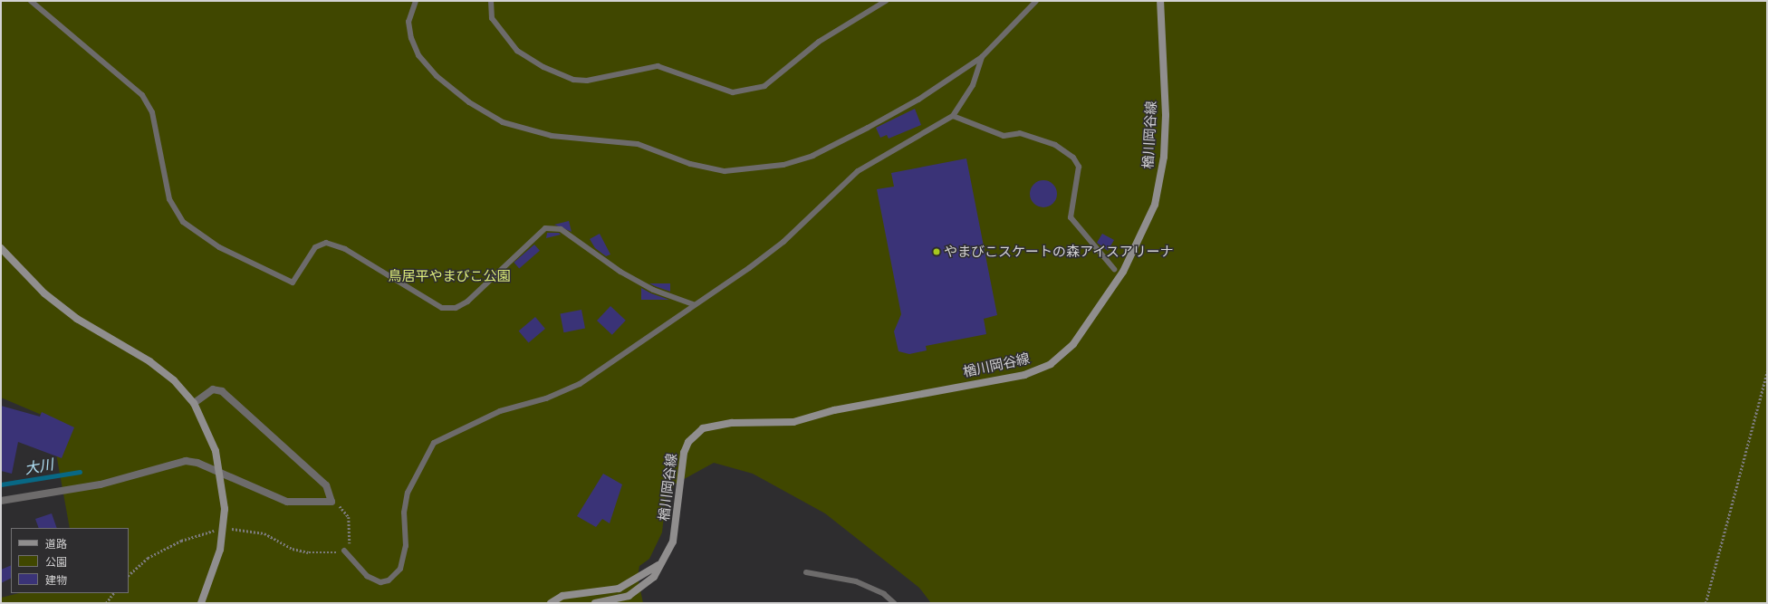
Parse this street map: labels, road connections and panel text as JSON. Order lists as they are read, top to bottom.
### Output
{
  "streets": {
    "main road": ["楢川岡谷線"]
  },
  "water": ["大川"],
  "parks": ["鳥居平やまびこ公園"],
  "places": ["やまびこスケートの森アイスアリーナ"],
  "legend": ["道路", "公園", "建物"]
}
